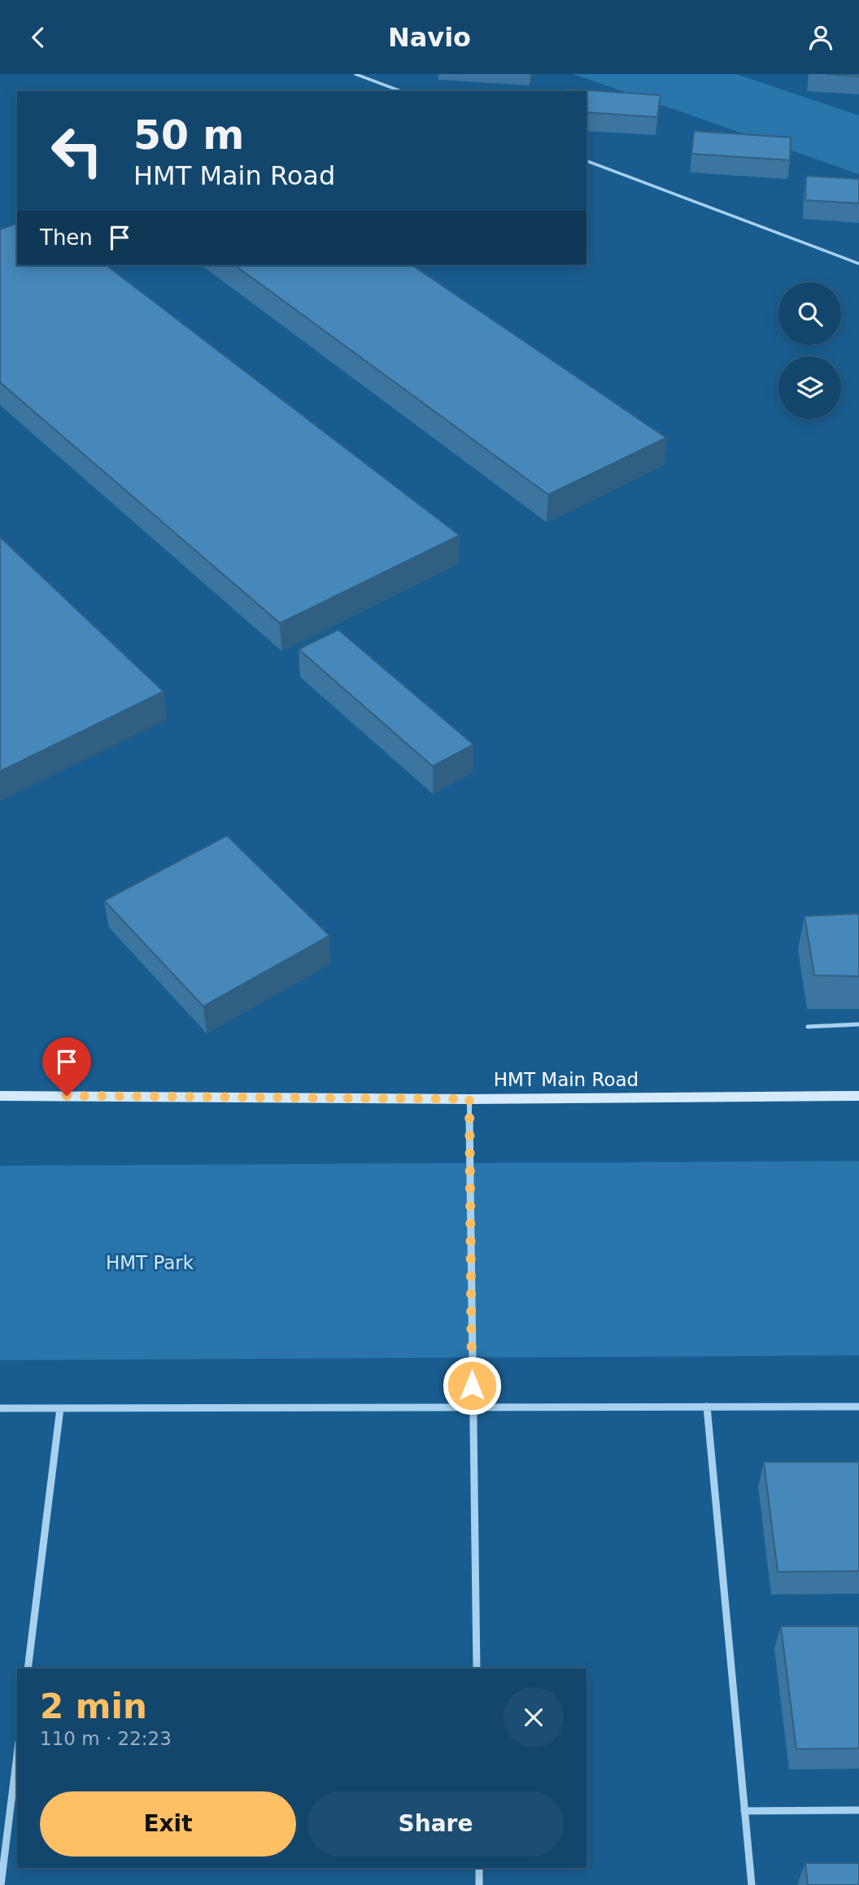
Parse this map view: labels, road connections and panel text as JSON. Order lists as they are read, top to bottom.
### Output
{
  "streets": {
    "street": ["HMT Main Road"]
  },
  "parks": ["HMT Park"],
  "page": {
    "header": "Navio",
    "turn": ["50 m", "HMT Main Road"],
    "then": "Then",
    "heading": ["2 min", "110 m · 22:23"],
    "buttons": ["Exit", "Share"]
  }
}
